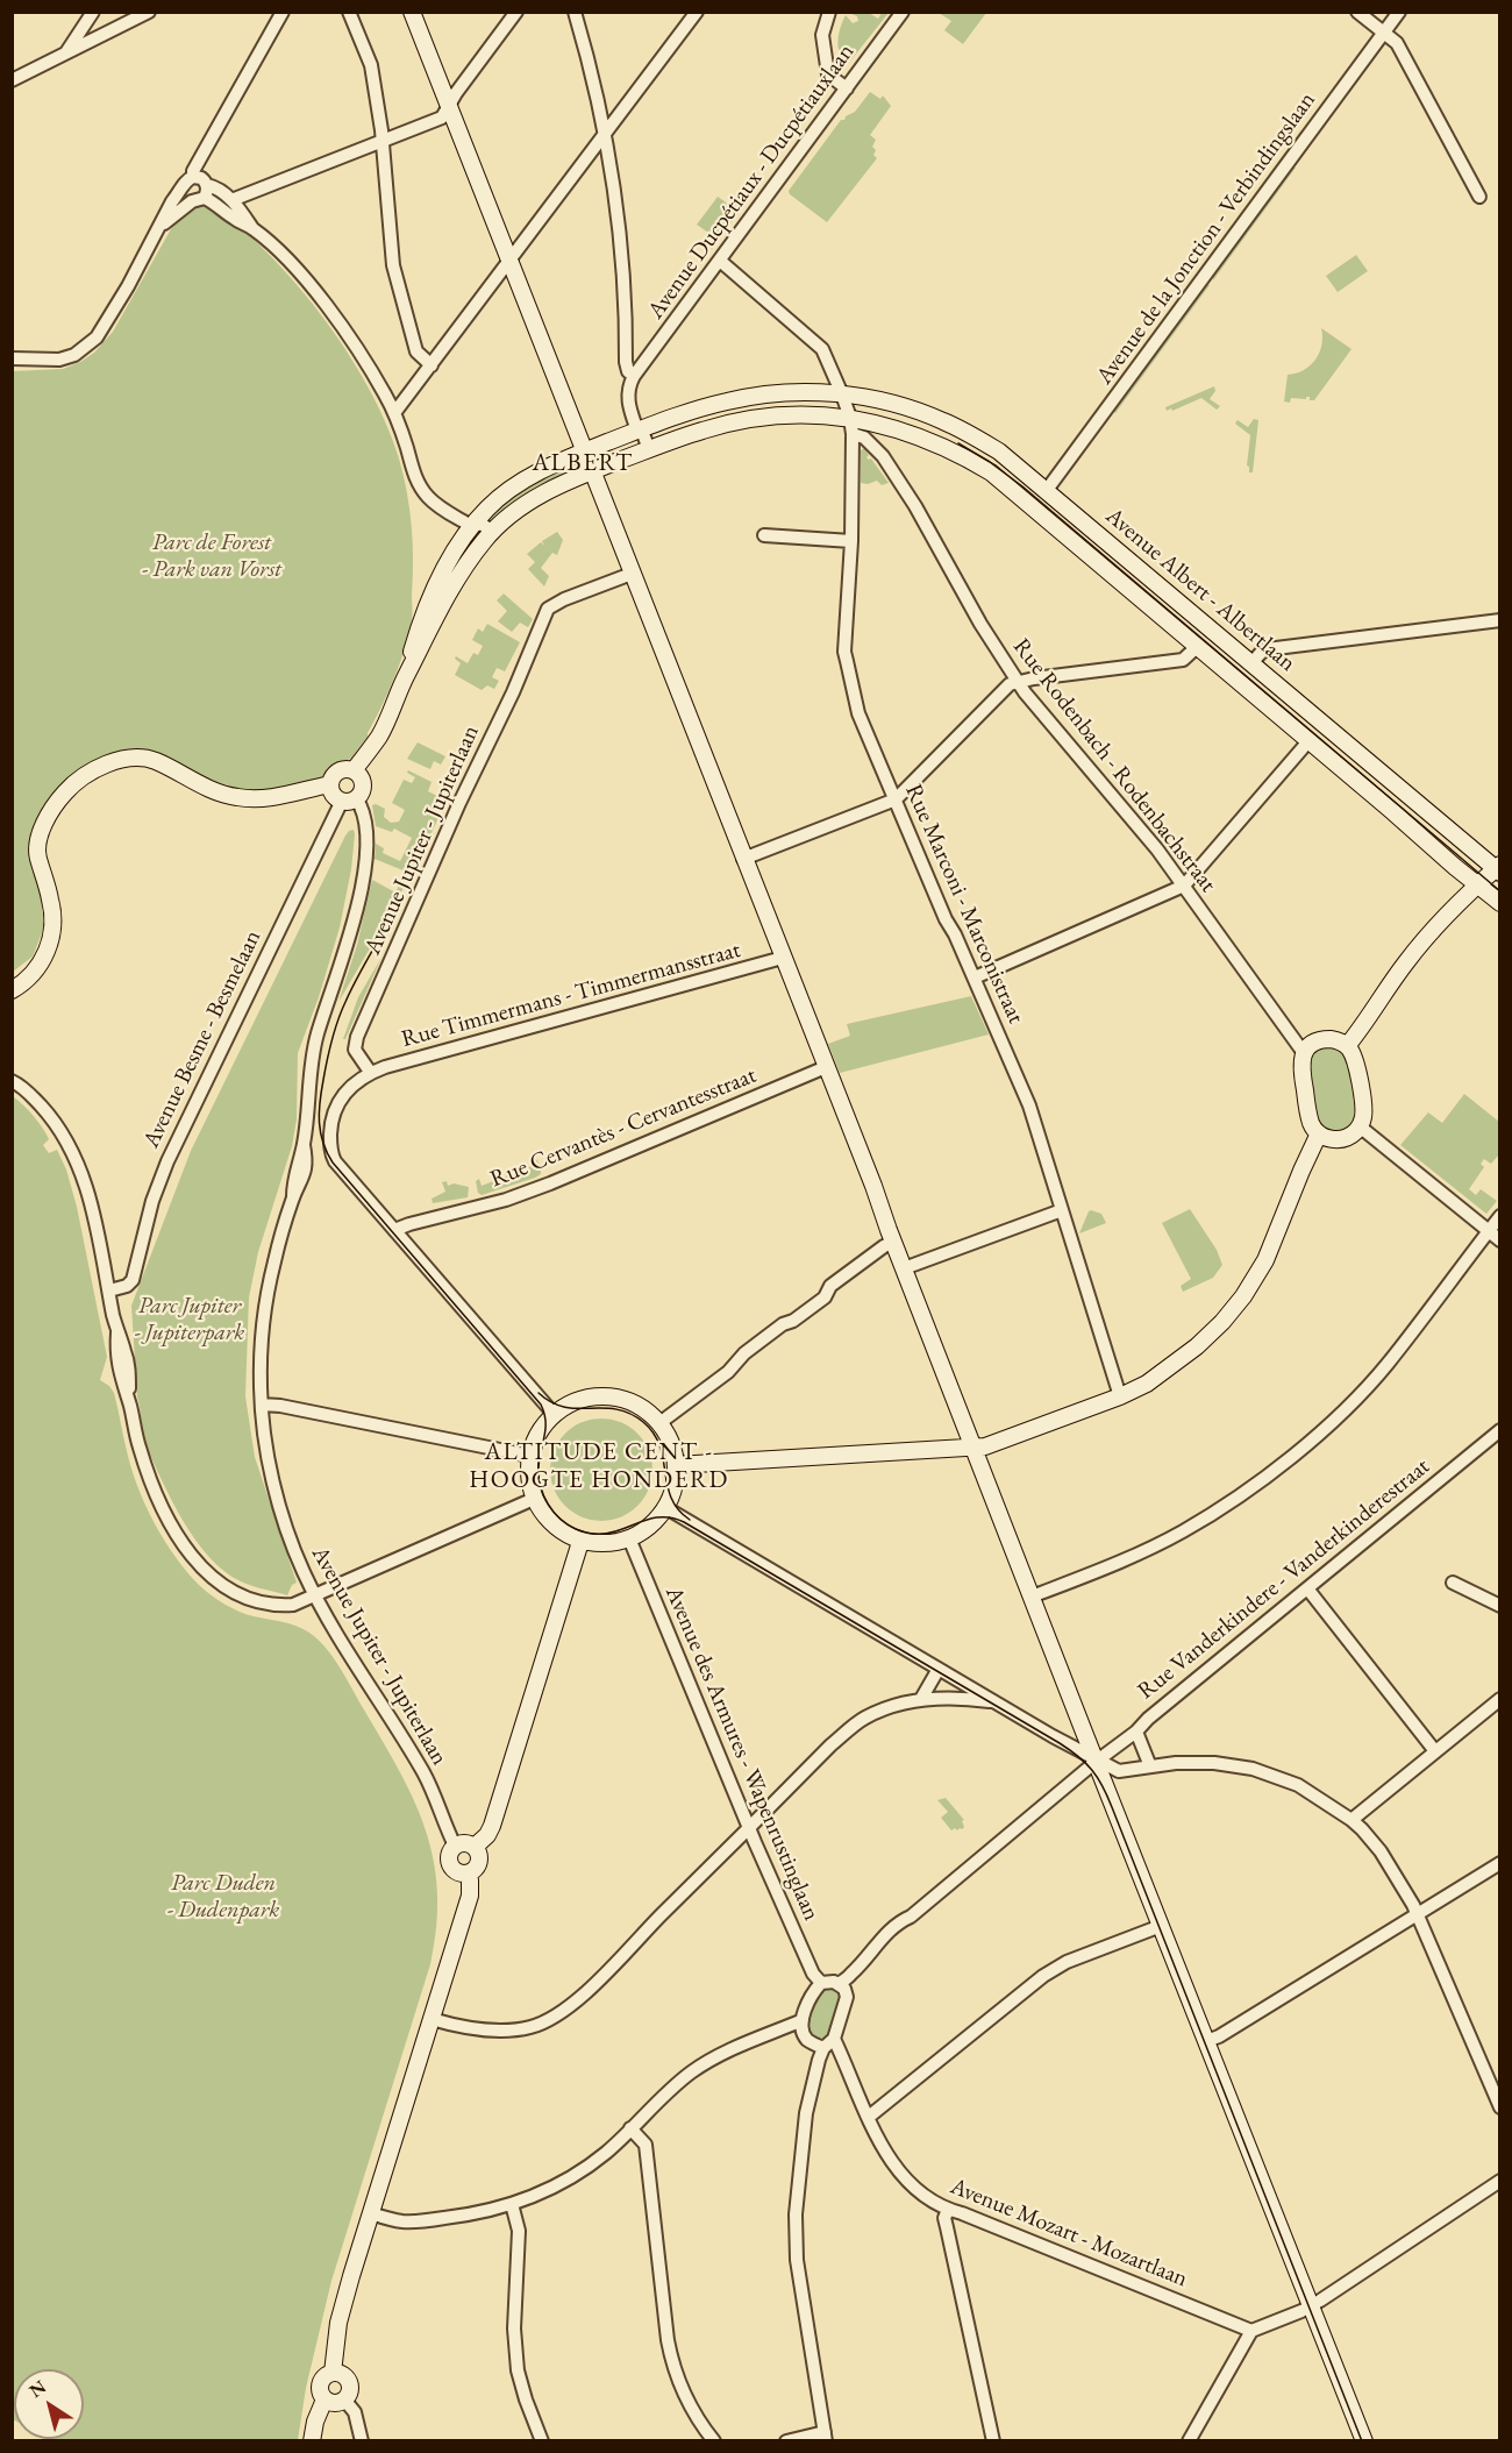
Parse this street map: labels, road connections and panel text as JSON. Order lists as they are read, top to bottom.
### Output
{
  "streets": {
    "main road": ["Avenue Albert - Albertlaan"],
    "street": [
      "Avenue Ducpétiaux - Ducpétiauxlaan",
      "Avenue de la Jonction - Verbindingslaan",
      "Rue Rodenbach - Rodenbachstraat",
      "Avenue Jupiter - Jupiterlaan",
      "Rue Marconi - Marconistraat",
      "Rue Timmermans - Timmermansstraat",
      "Avenue Besme - Besmelaan",
      "Rue Cervantès - Cervantesstraat",
      "Rue Vanderkindere - Vanderkinderestraat",
      "Avenue des Armures - Wapenrustinglaan",
      "Avenue Mozart - Mozartlaan"
    ]
  },
  "crossings": [
    ["Avenue de la Jonction - Verbindingslaan", "Avenue Albert - Albertlaan"],
    ["Avenue Albert - Albertlaan", "Rue Marconi - Marconistraat"],
    ["Rue Rodenbach - Rodenbachstraat", "Rue Marconi - Marconistraat"],
    ["Avenue Jupiter - Jupiterlaan", "Rue Timmermans - Timmermansstraat"],
    ["Avenue Jupiter - Jupiterlaan", "Avenue Besme - Besmelaan"]
  ],
  "districts": ["ALBERT", "ALTITUDE CENT - HOOGTE HONDERD"],
  "parks": ["Parc de Forest - Park van Vorst", "Parc Jupiter - Jupiterpark", "Parc Duden - Dudenpark"],
  "north": "top left"
}
